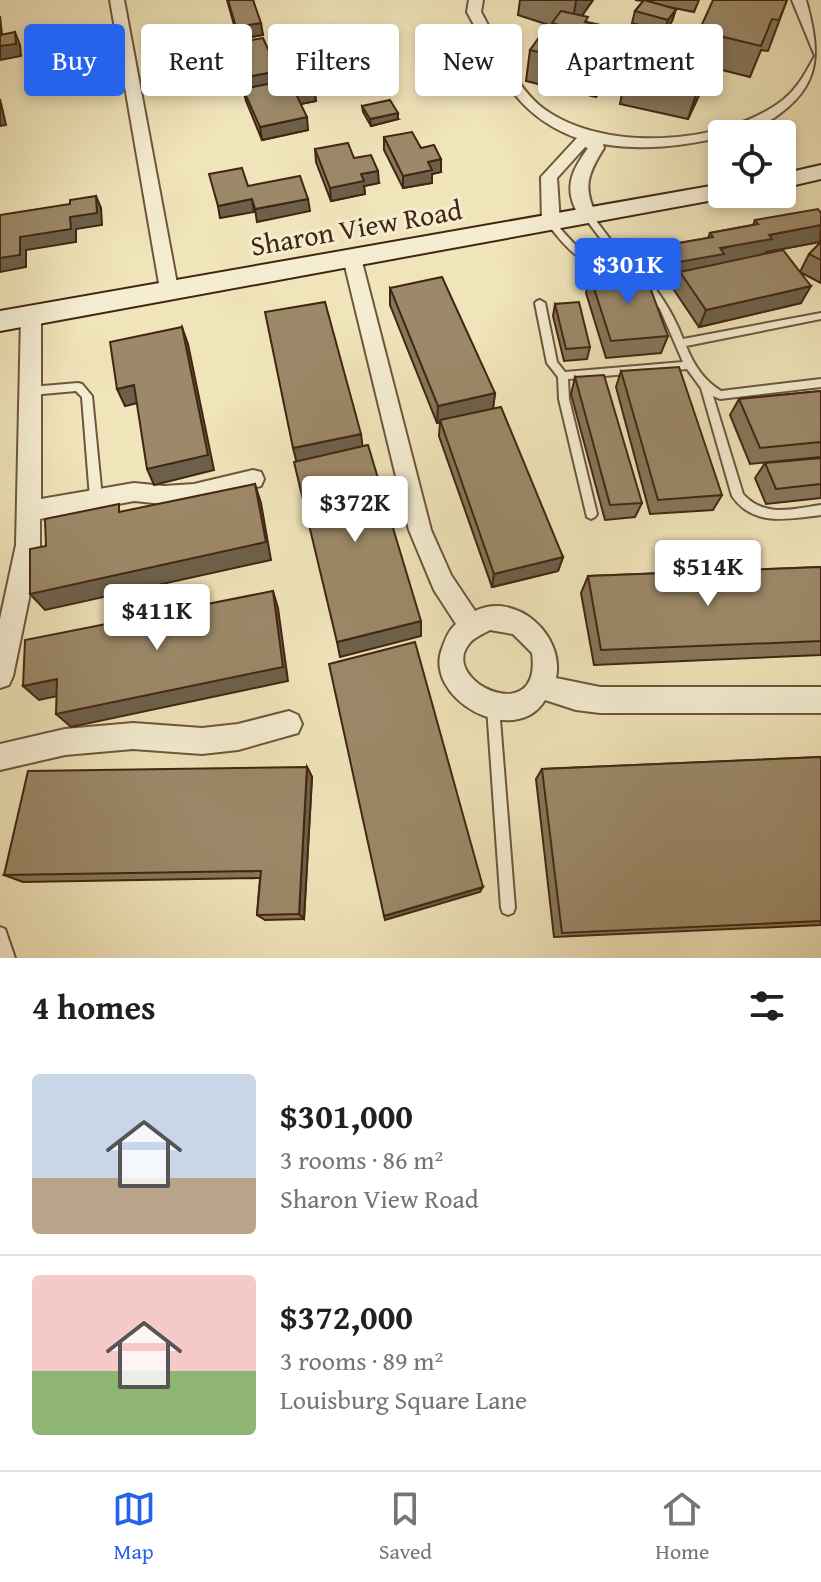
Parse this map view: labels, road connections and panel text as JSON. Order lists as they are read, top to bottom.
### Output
{
  "streets": {
    "street": ["Sharon View Road"]
  },
  "page": {
    "chip": [
      "Buy",
      "Rent",
      "Filters",
      "New",
      "Apartment"
    ],
    "price": [
      "$301K",
      "$372K",
      "$514K",
      "$411K"
    ],
    "heading": "4 homes",
    "list": [
      {
        "name": "$301,000",
        "note": "3 rooms · 86 m² · Sharon View Road"
      },
      {
        "name": "$372,000",
        "note": "3 rooms · 89 m² · Louisburg Square Lane"
      }
    ],
    "tabs": ["Map", "Saved", "Home"]
  }
}
